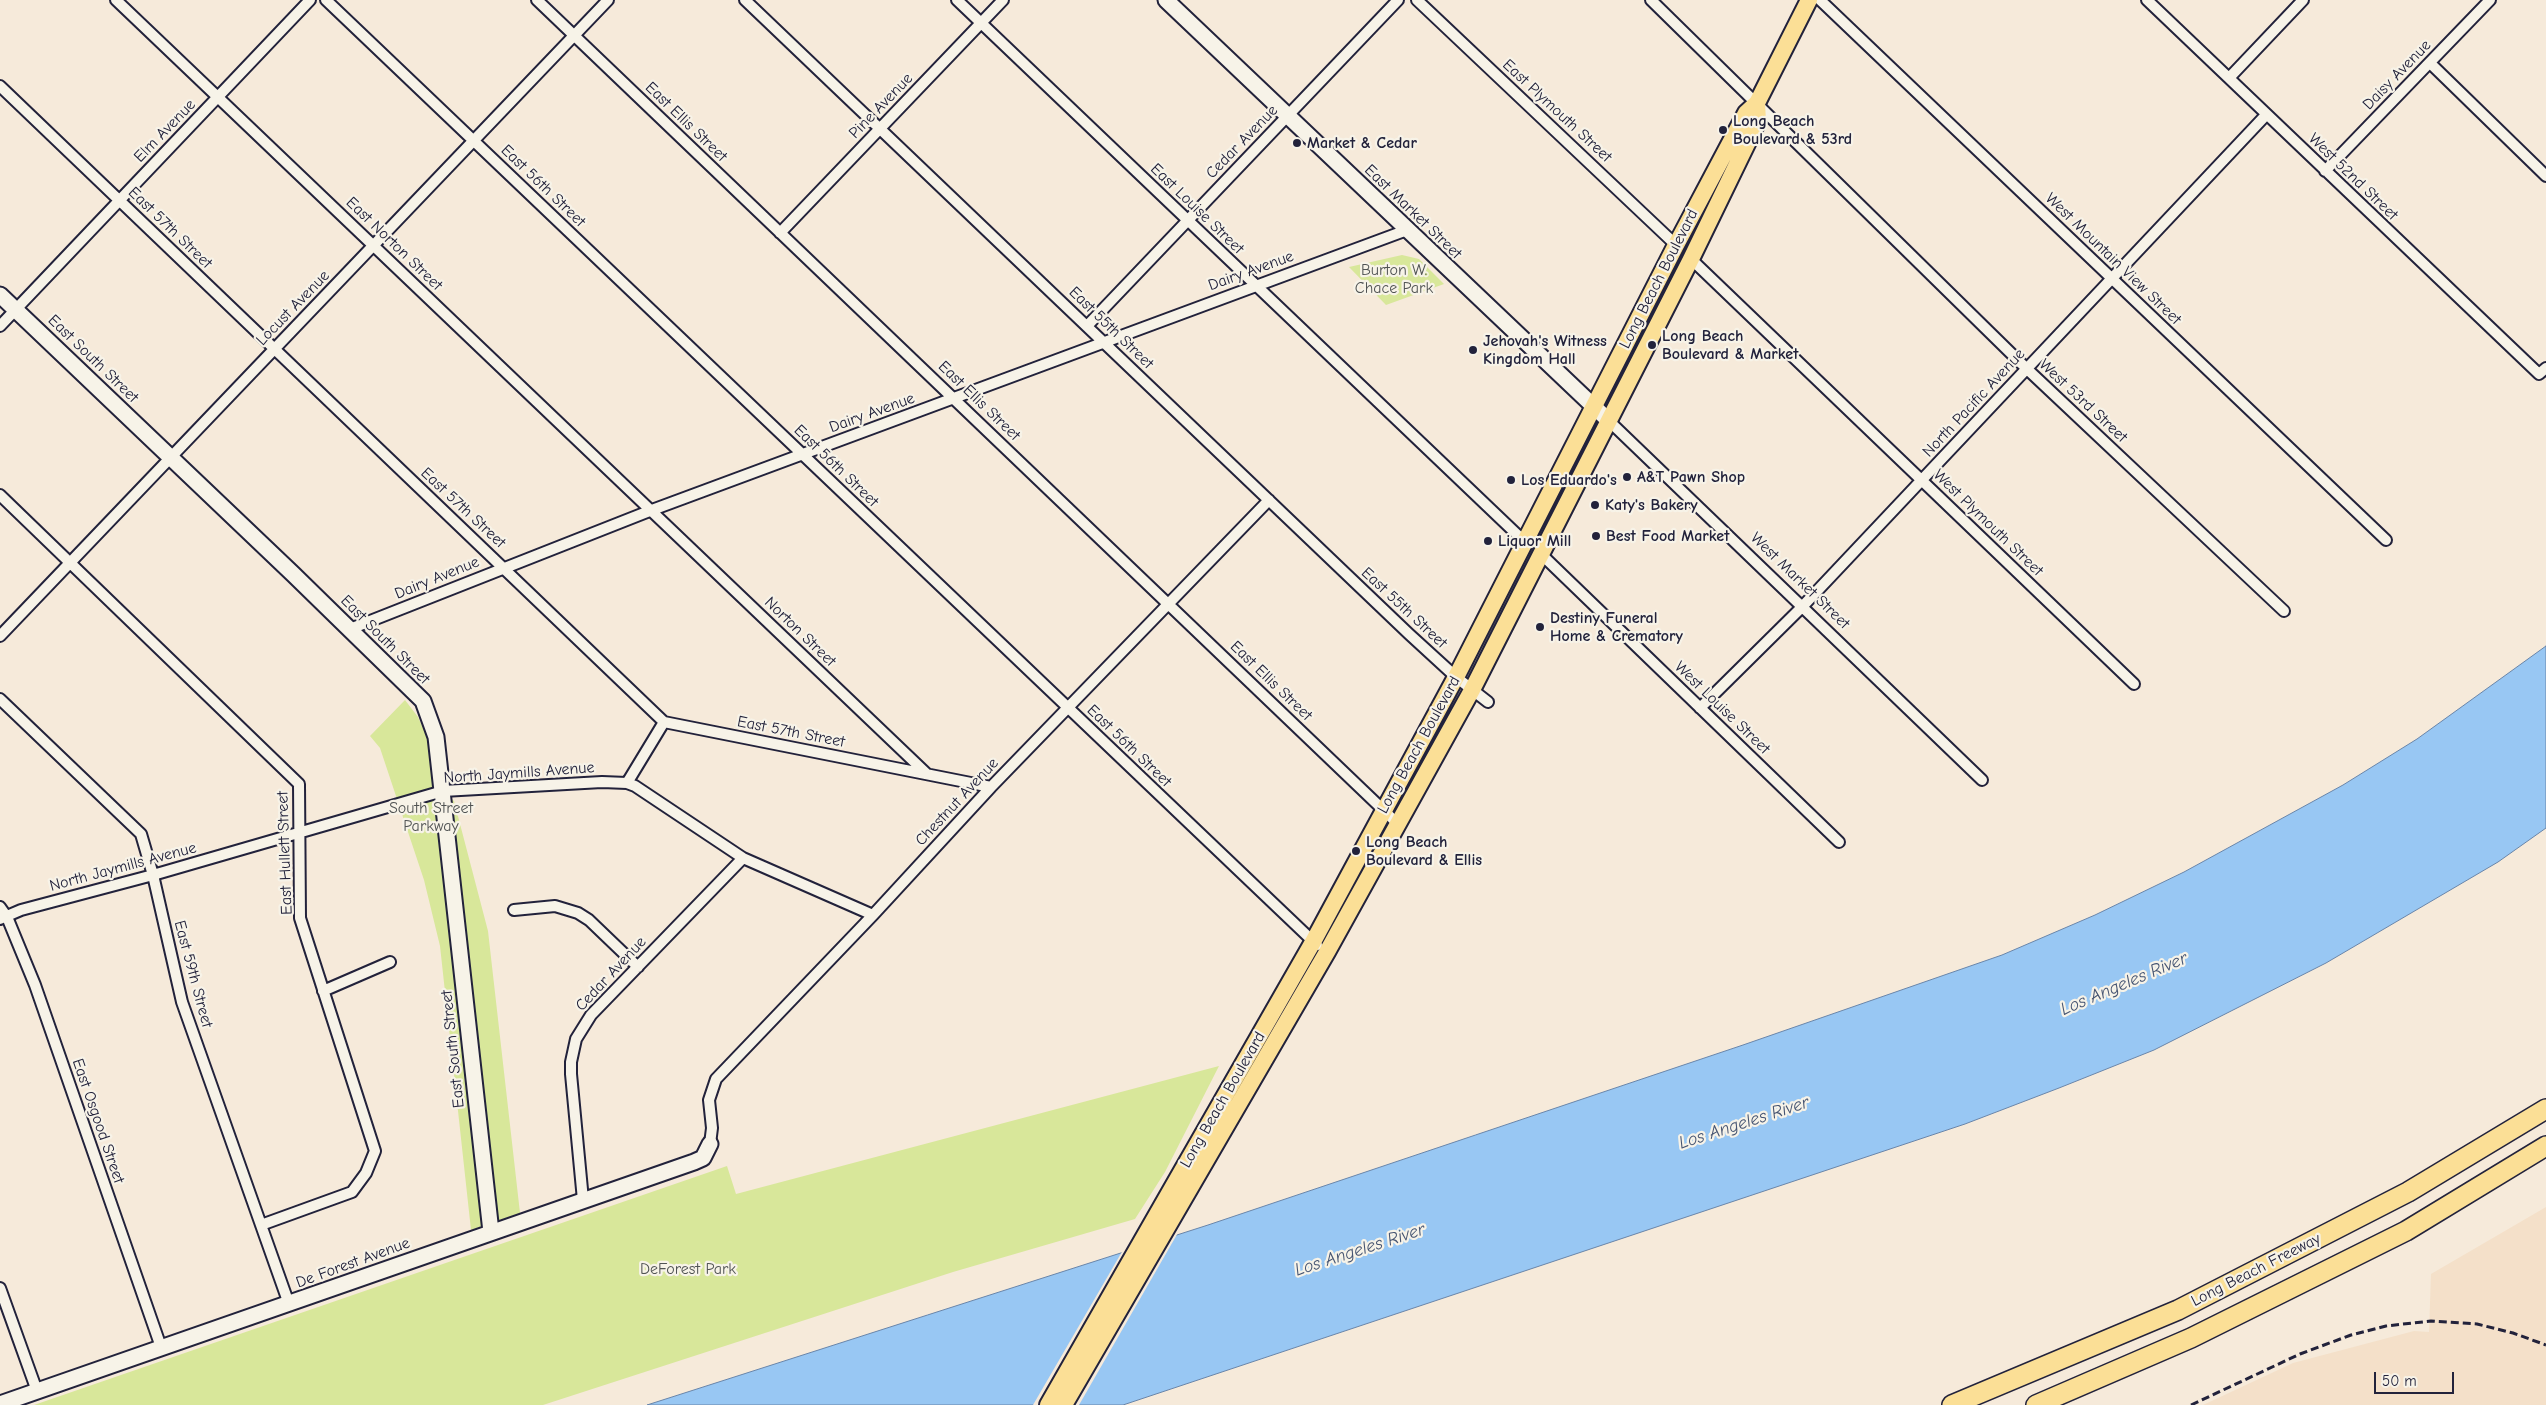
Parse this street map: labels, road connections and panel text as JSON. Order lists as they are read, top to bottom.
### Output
{
  "streets": {
    "highway": ["Long Beach Freeway"],
    "main road": ["Long Beach Boulevard"],
    "street": [
      "Daisy Avenue",
      "Pine Avenue",
      "East Plymouth Street",
      "East Ellis Street",
      "Elm Avenue",
      "Cedar Avenue",
      "West 52nd Street",
      "East 56th Street",
      "East Louise Street",
      "East Market Street",
      "East 57th Street",
      "East Norton Street",
      "West Mountain View Street",
      "Dairy Avenue",
      "Locust Avenue",
      "East 55th Street",
      "East South Street",
      "West 53rd Street",
      "North Pacific Avenue",
      "West Plymouth Street",
      "West Market Street",
      "Norton Street",
      "West Louise Street",
      "North Jaymills Avenue",
      "Chestnut Avenue",
      "East Hullett Street",
      "East 59th Street",
      "East Osgood Street",
      "De Forest Avenue"
    ]
  },
  "crossings": [
    ["Daisy Avenue", "West 52nd Street"],
    ["Pine Avenue", "East Ellis Street"],
    ["Pine Avenue", "East Louise Street"],
    ["Pine Avenue", "East 55th Street"],
    ["East Plymouth Street", "Long Beach Boulevard"],
    ["East Ellis Street", "Dairy Avenue"],
    ["East Ellis Street", "Long Beach Boulevard"],
    ["East Ellis Street", "Locust Avenue"],
    ["East Ellis Street", "Chestnut Avenue"],
    ["Elm Avenue", "East 57th Street"],
    ["Elm Avenue", "East Norton Street"],
    ["Elm Avenue", "East South Street"],
    ["Cedar Avenue", "East Louise Street"],
    ["Cedar Avenue", "East Market Street"],
    ["Cedar Avenue", "East 55th Street"],
    ["Cedar Avenue", "North Jaymills Avenue"],
    ["Cedar Avenue", "De Forest Avenue"],
    ["West 52nd Street", "North Pacific Avenue"],
    ["East 56th Street", "Dairy Avenue"],
    ["East 56th Street", "Long Beach Boulevard"],
    ["East 56th Street", "Locust Avenue"],
    ["East 56th Street", "Chestnut Avenue"],
    ["East Louise Street", "Dairy Avenue"],
    ["East Louise Street", "Long Beach Boulevard"],
    ["East Market Street", "Dairy Avenue"],
    ["East Market Street", "Long Beach Boulevard"],
    ["East Market Street", "West Market Street"],
    ["East 57th Street", "Dairy Avenue"],
    ["East 57th Street", "Locust Avenue"],
    ["East 57th Street", "Norton Street"],
    ["East 57th Street", "Chestnut Avenue"],
    ["East Norton Street", "Dairy Avenue"],
    ["East Norton Street", "Locust Avenue"],
    ["East Norton Street", "Norton Street"],
    ["West Mountain View Street", "North Pacific Avenue"],
    ["Dairy Avenue", "East 55th Street"],
    ["Dairy Avenue", "East South Street"],
    ["Dairy Avenue", "Norton Street"],
    ["Long Beach Boulevard", "East 55th Street"],
    ["Long Beach Boulevard", "West 53rd Street"],
    ["Long Beach Boulevard", "West Plymouth Street"],
    ["Long Beach Boulevard", "West Market Street"],
    ["Long Beach Boulevard", "West Louise Street"],
    ["Locust Avenue", "East South Street"],
    ["Locust Avenue", "East Hullett Street"],
    ["East 55th Street", "Chestnut Avenue"],
    ["East South Street", "North Jaymills Avenue"],
    ["East South Street", "De Forest Avenue"],
    ["West 53rd Street", "North Pacific Avenue"],
    ["North Pacific Avenue", "West Plymouth Street"],
    ["North Pacific Avenue", "West Market Street"],
    ["North Pacific Avenue", "West Louise Street"],
    ["North Jaymills Avenue", "Chestnut Avenue"],
    ["North Jaymills Avenue", "East Hullett Street"],
    ["North Jaymills Avenue", "East 59th Street"],
    ["North Jaymills Avenue", "East Osgood Street"],
    ["Chestnut Avenue", "De Forest Avenue"],
    ["East Hullett Street", "East 59th Street"],
    ["East 59th Street", "De Forest Avenue"],
    ["East Osgood Street", "De Forest Avenue"]
  ],
  "water": ["Los Angeles River"],
  "parks": ["Burton W. Chace Park", "South Street Parkway", "DeForest Park"],
  "places": [
    "Long Beach Boulevard & 53rd",
    "Market & Cedar",
    "Long Beach Boulevard & Market",
    "Jehovah's Witness Kingdom Hall",
    "A&T Pawn Shop",
    "Los Eduardo's",
    "Katy's Bakery",
    "Best Food Market",
    "Liquor Mill",
    "Destiny Funeral Home & Crematory",
    "Long Beach Boulevard & Ellis"
  ],
  "scale_bar": "50 m"
}
